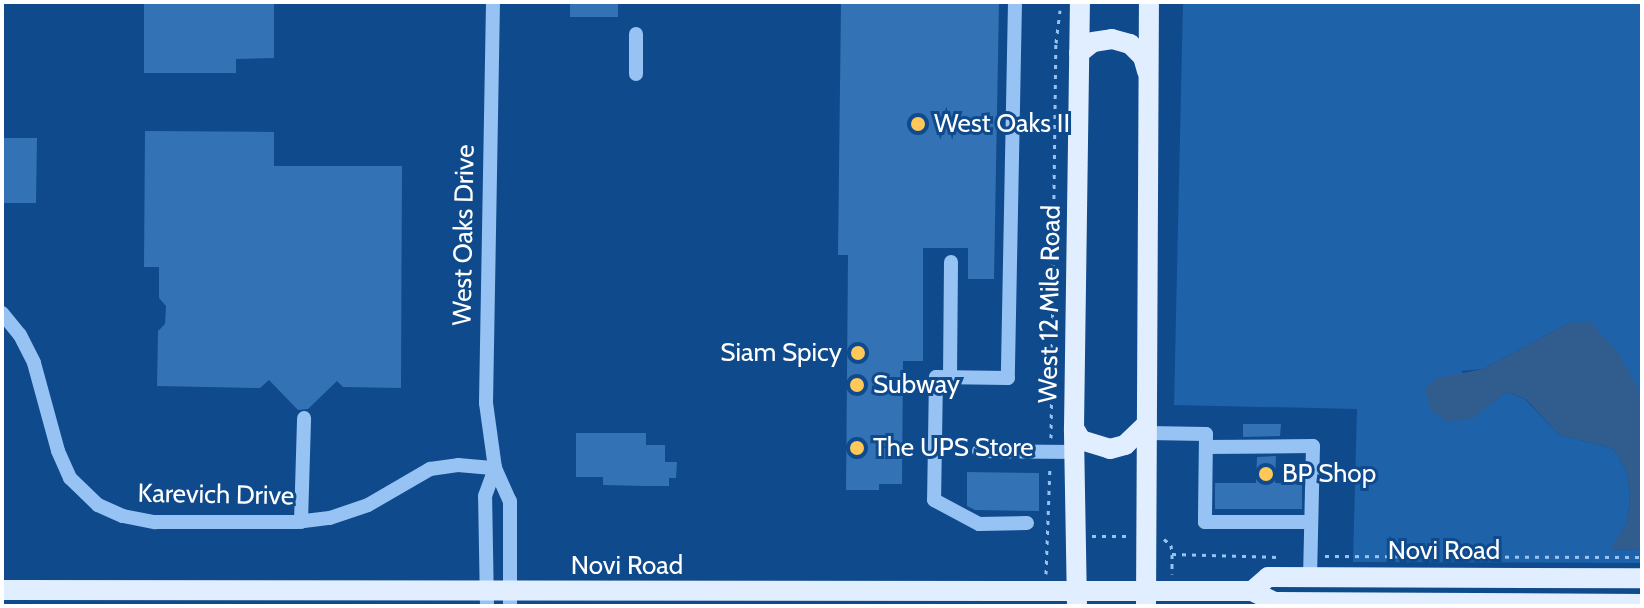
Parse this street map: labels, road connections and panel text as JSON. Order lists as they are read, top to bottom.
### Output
{
  "streets": {
    "main road": ["West 12 Mile Road", "Novi Road"],
    "street": ["West Oaks Drive", "Karevich Drive"]
  },
  "crossings": [
    ["West Oaks Drive", "Karevich Drive"],
    ["West Oaks Drive", "Novi Road"],
    ["West 12 Mile Road", "Novi Road"]
  ],
  "places": [
    "West Oaks II",
    "Siam Spicy",
    "Subway",
    "The UPS Store",
    "BP Shop"
  ]
}
